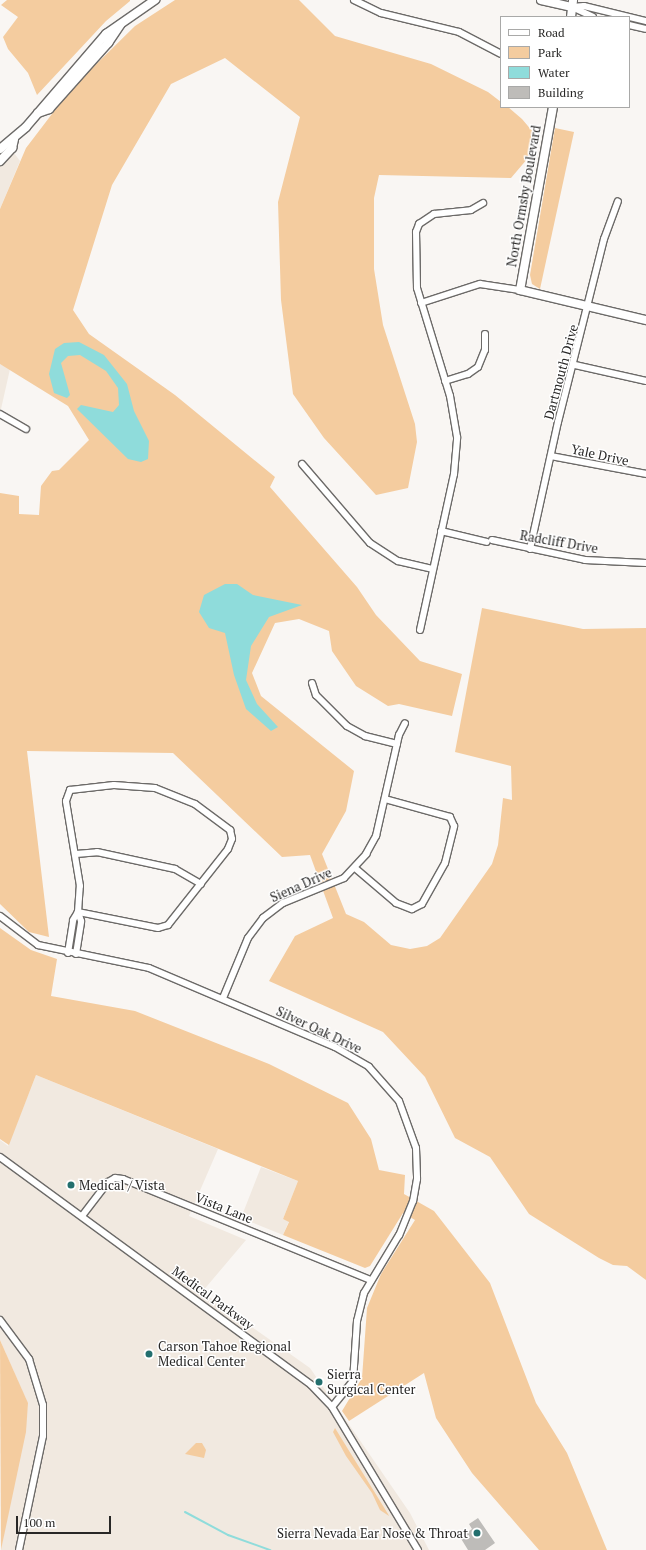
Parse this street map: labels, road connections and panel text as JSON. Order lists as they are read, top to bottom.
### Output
{
  "streets": {
    "street": [
      "North Ormsby Boulevard",
      "Dartmouth Drive",
      "Yale Drive",
      "Radcliff Drive",
      "Siena Drive",
      "Silver Oak Drive",
      "Vista Lane",
      "Medical Parkway"
    ]
  },
  "crossings": [
    ["Dartmouth Drive", "Yale Drive"],
    ["Dartmouth Drive", "Radcliff Drive"],
    ["Siena Drive", "Silver Oak Drive"],
    ["Silver Oak Drive", "Vista Lane"],
    ["Silver Oak Drive", "Medical Parkway"],
    ["Vista Lane", "Medical Parkway"]
  ],
  "places": [
    "Medical / Vista",
    "Carson Tahoe Regional Medical Center",
    "Sierra Surgical Center",
    "Sierra Nevada Ear Nose & Throat"
  ],
  "legend": [
    "Road",
    "Park",
    "Water",
    "Building"
  ],
  "scale_bar": "100 m"
}
